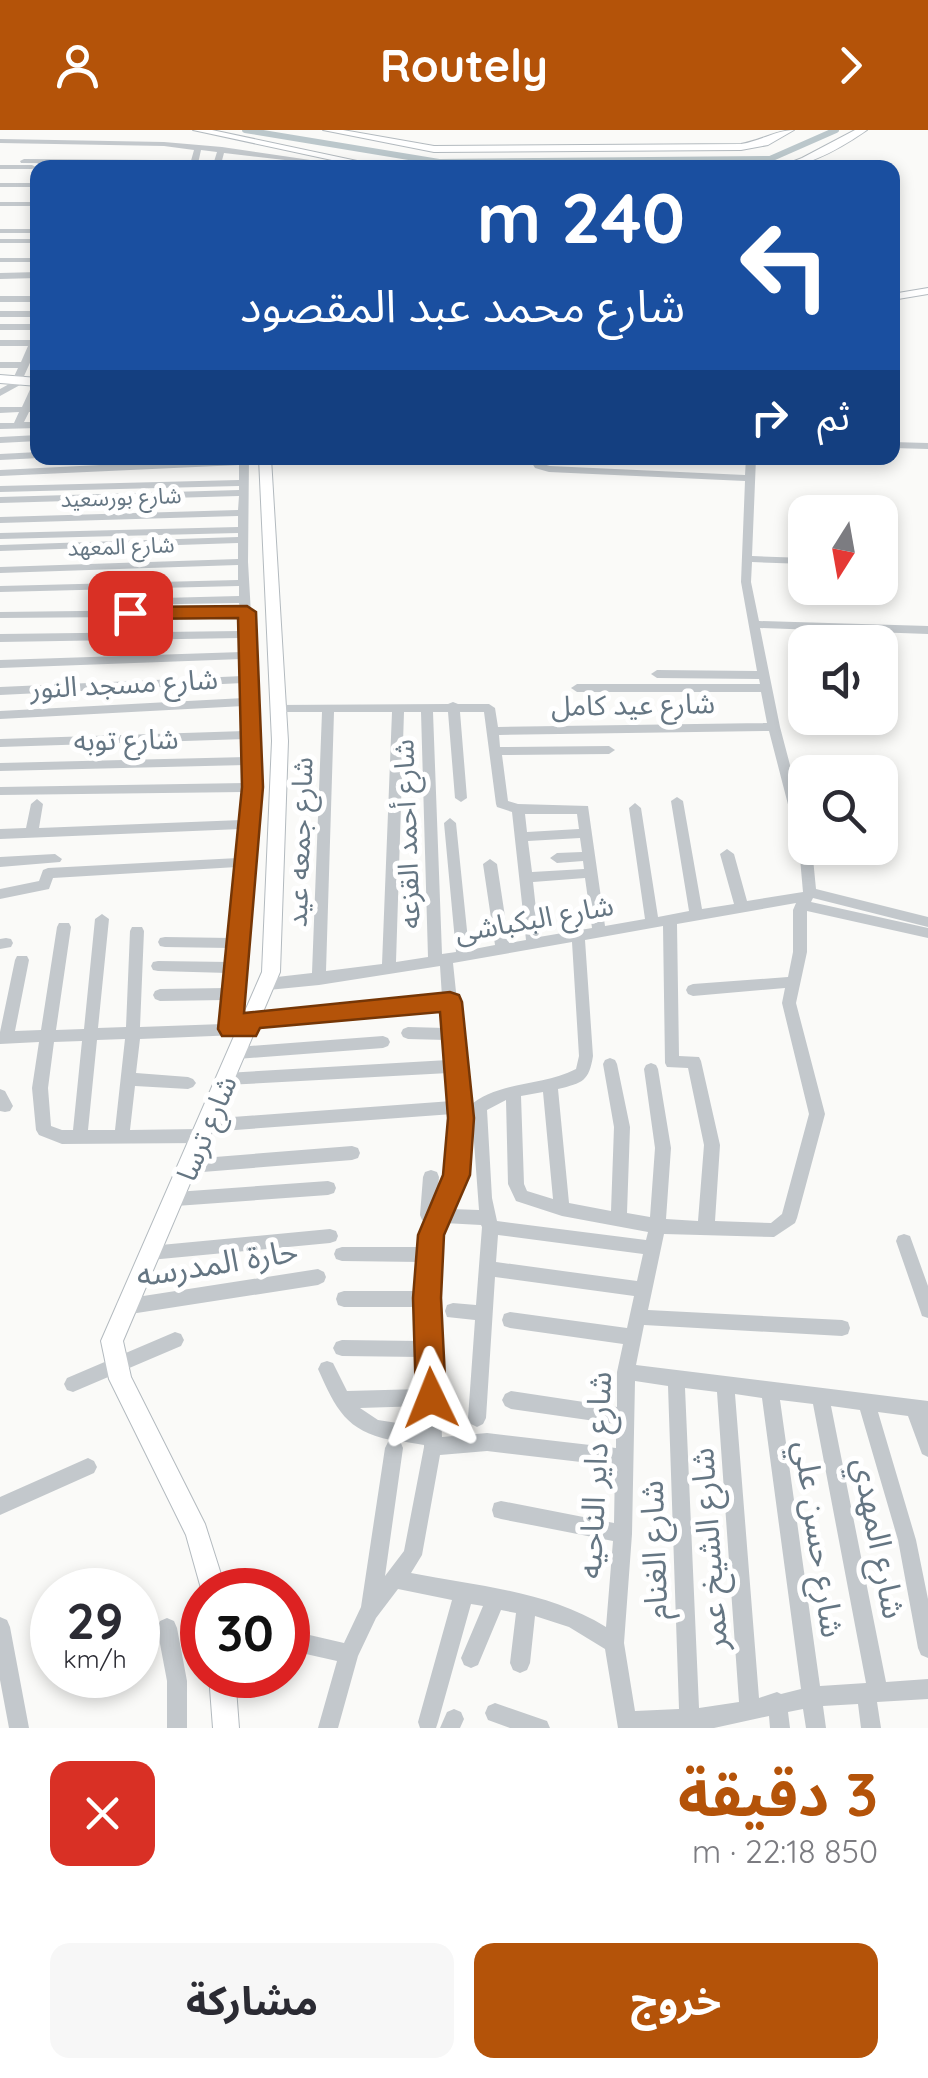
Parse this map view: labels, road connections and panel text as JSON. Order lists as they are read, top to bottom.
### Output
{
  "streets": {
    "main road": ["شارع ترسا"],
    "street": [
      "شارع بورسعيد",
      "شارع المعهد",
      "شارع مسجد النور",
      "شارع عيد كامل",
      "شارع توبه",
      "شارع أحمد القزعه",
      "شارع جمعه عيد",
      "شارع البكباشى",
      "حارة المدرسه",
      "شارع داير الناحيه",
      "شارع المهدي",
      "شارع حسن علي",
      "شارع الشيخ عمر",
      "شارع الغنام"
    ]
  },
  "crossings": [
    ["شارع أحمد القزعه", "شارع البكباشى"],
    ["شارع جمعه عيد", "شارع البكباشى"],
    ["شارع البكباشى", "شارع ترسا"],
    ["شارع ترسا", "حارة المدرسه"]
  ],
  "north": "bottom",
  "page": {
    "header": "Routely",
    "turn": ["240 m", "شارع محمد عبد المقصود"],
    "then": "ثم",
    "speed": "29 km/h",
    "limit": "30",
    "heading": ["3 دقيقة", "850 m · 22:18"],
    "buttons": ["خروج", "مشاركة"]
  }
}
